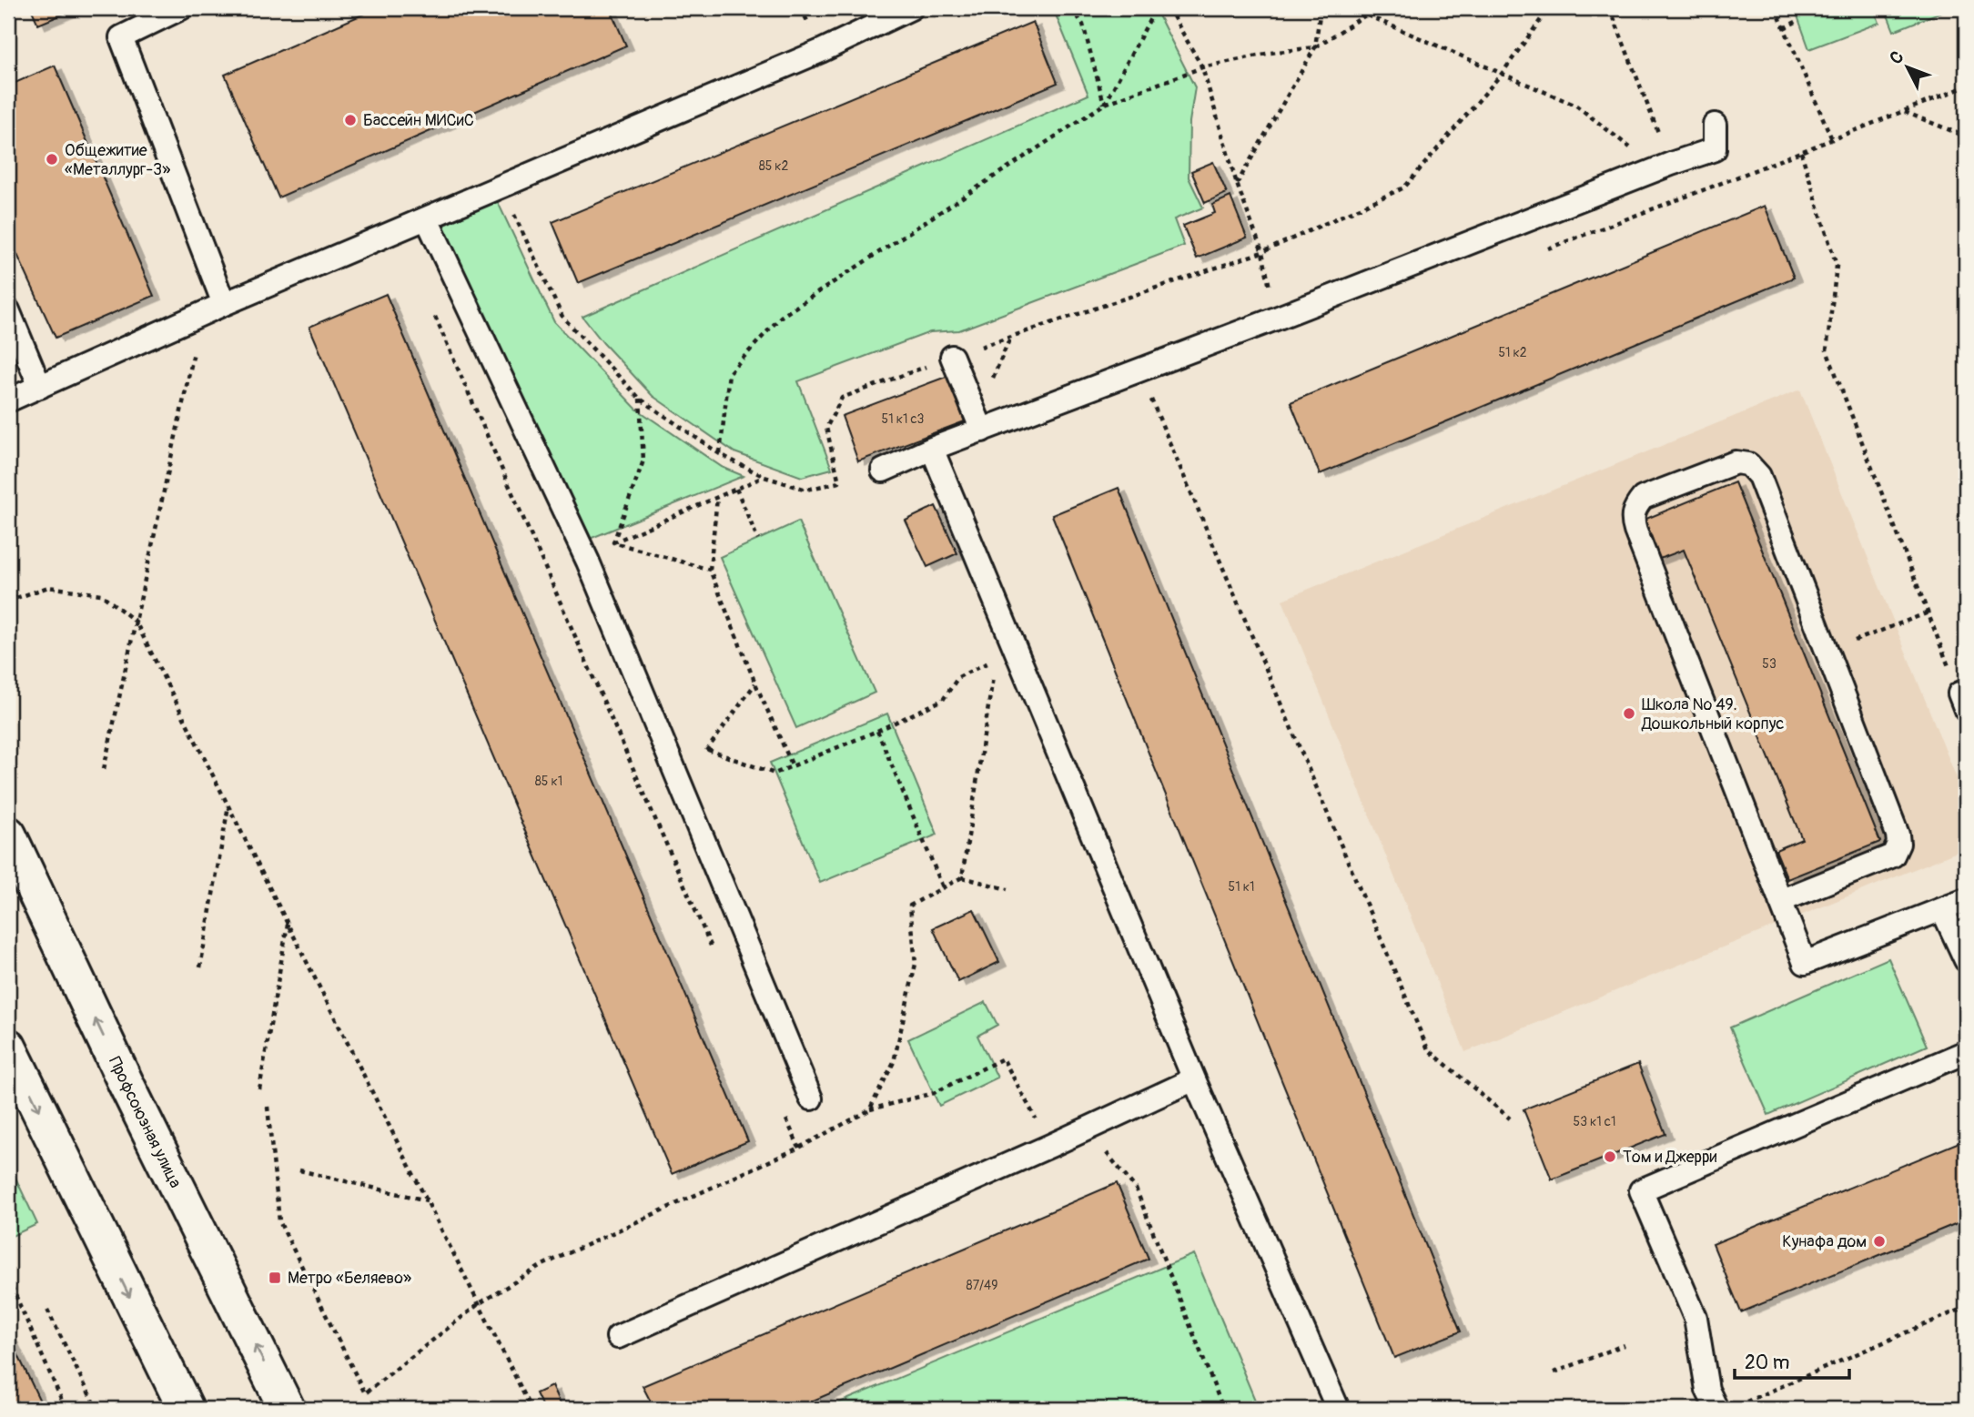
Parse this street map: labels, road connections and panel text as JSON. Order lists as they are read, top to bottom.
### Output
{
  "streets": {
    "main road": ["Профсоюзная улица"]
  },
  "places": {
    "other": [
      "Бассейн МИСиС",
      "Общежитие «Металлург-3»",
      "Школа № 49. Дошкольный корпус",
      "Том и Джерри",
      "Кунафа дом"
    ],
    "transit": ["Метро «Беляево»"]
  },
  "house_numbers": [
    "85 к2",
    "51 к2",
    "51 к1 с3",
    "53",
    "85 к1",
    "51 к1",
    "53 к1 с1",
    "87/49"
  ],
  "scale_bar": "20 m",
  "north": "top left"
}
